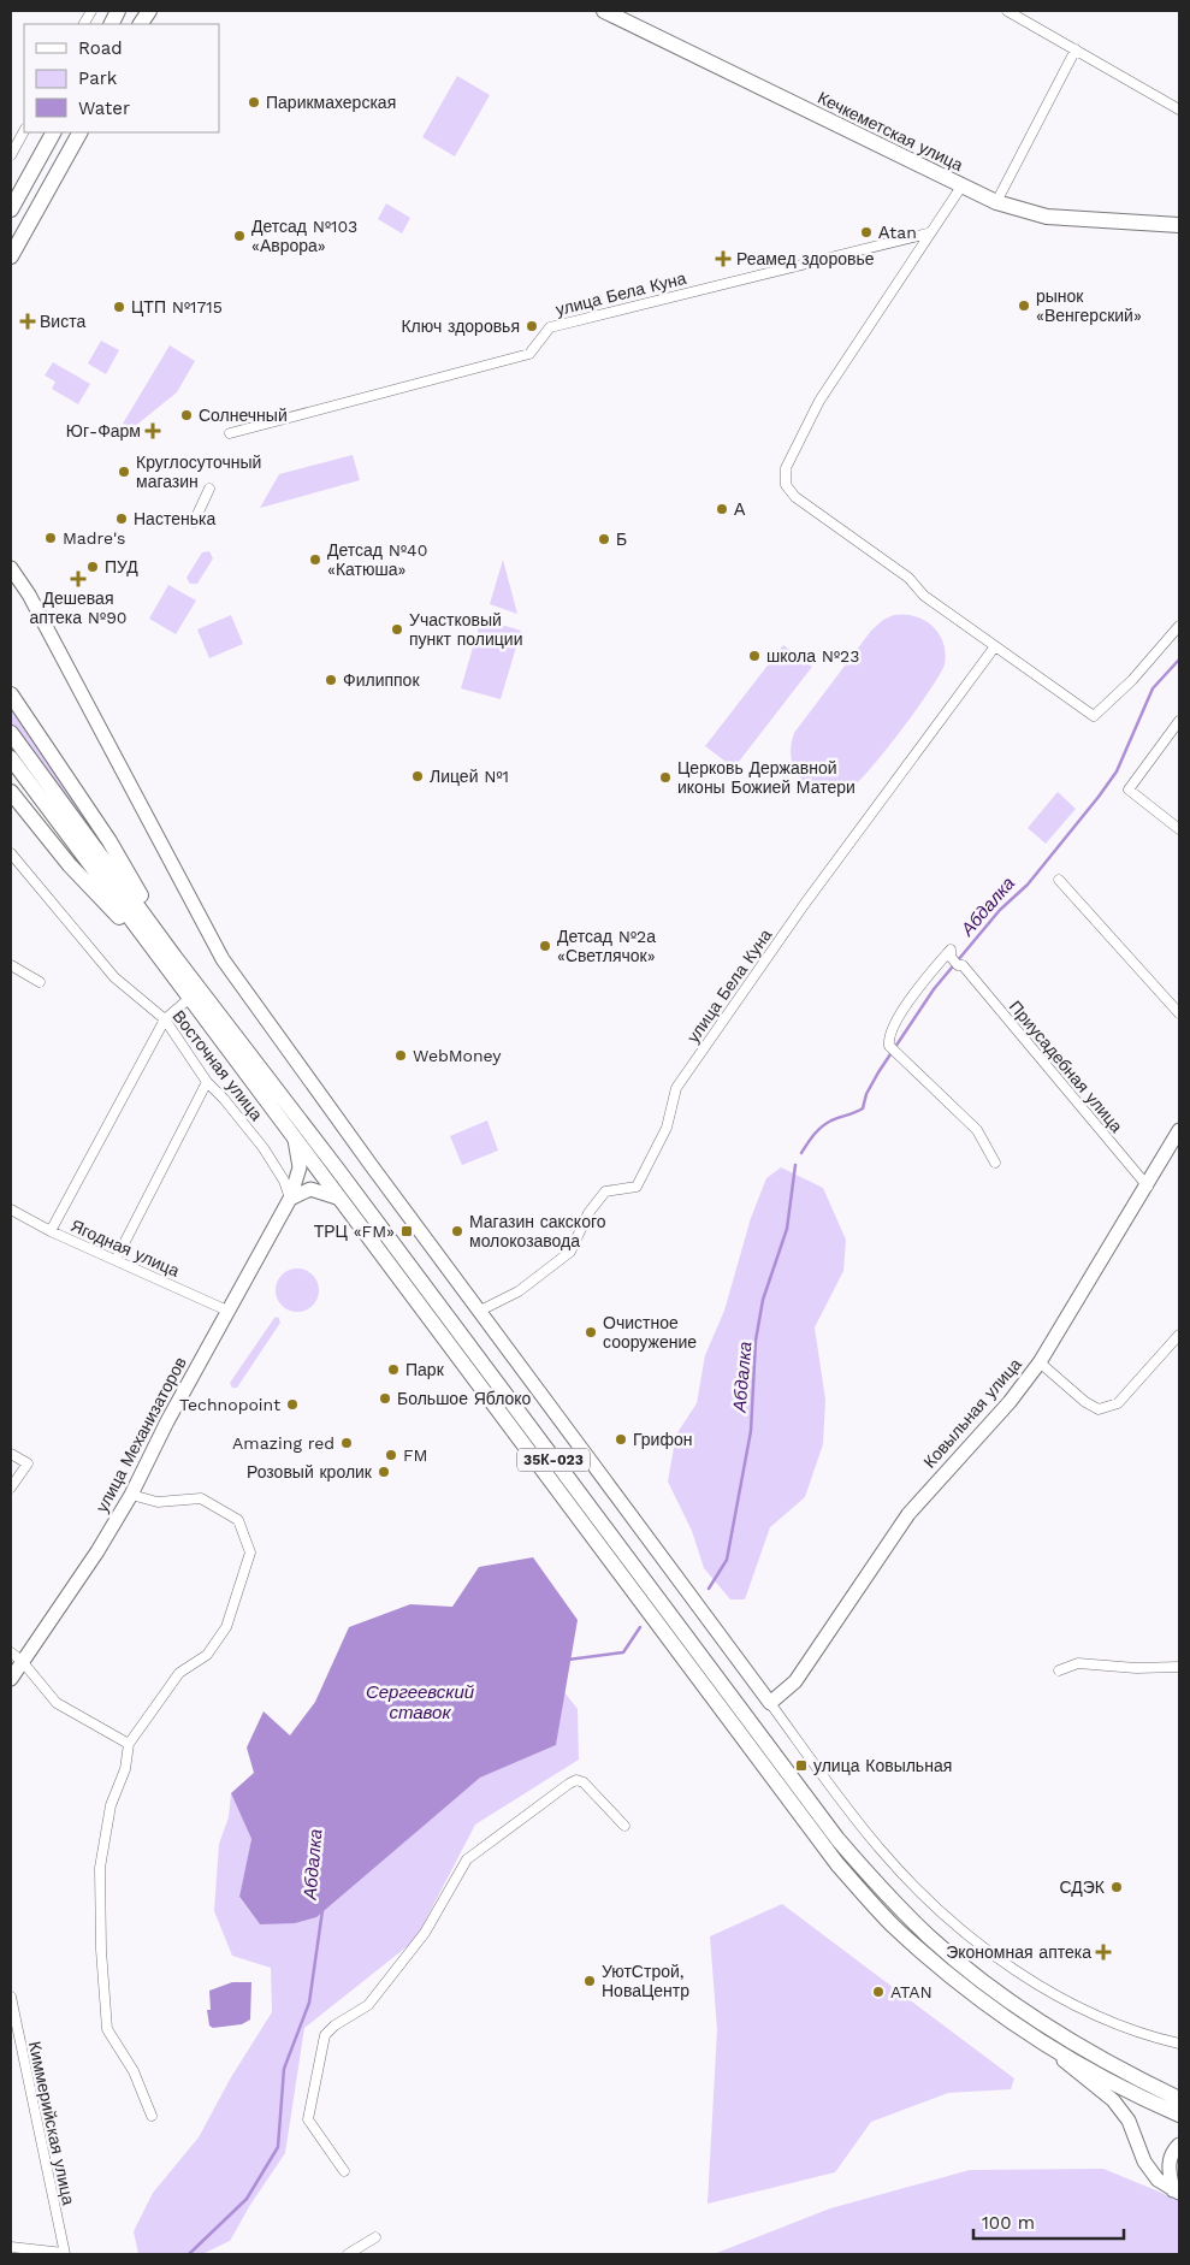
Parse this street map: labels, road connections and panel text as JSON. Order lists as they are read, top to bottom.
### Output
{
  "streets": {
    "main road": ["Кечкеметская улица", "35К-023"],
    "street": [
      "улица Бела Куна",
      "Восточная улица",
      "Приусадебная улица",
      "Ягодная улица",
      "Ковыльная улица",
      "улица Механизаторов",
      "Киммерийская улица"
    ]
  },
  "crossings": [
    ["Восточная улица", "улица Механизаторов"],
    ["Приусадебная улица", "Ковыльная улица"],
    ["Ягодная улица", "улица Механизаторов"],
    ["улица Механизаторов", "35К-023"]
  ],
  "water": ["Абдалка", "Сергеевский ставок"],
  "places": {
    "other": [
      "Парикмахерская",
      "Аtan",
      "Детсад №103 «Аврора»",
      "рынок «Венгерский»",
      "ЦТП №1715",
      "Ключ здоровья",
      "Солнечный",
      "Круглосуточный магазин",
      "А",
      "Настенька",
      "Madre's",
      "Б",
      "Детсад №40 «Катюша»",
      "ПУД",
      "Участковый пункт полиции",
      "школа №23",
      "Филиппок",
      "Лицей №1",
      "Церковь Державной иконы Божией Матери",
      "Детсад №2а «Светлячок»",
      "WebMoney",
      "Магазин сакского молокозавода",
      "Очистное сооружение",
      "Парк",
      "Большое Яблоко",
      "Technopoint",
      "Грифон",
      "Amazing red",
      "FM",
      "Розовый кролик",
      "СДЭК",
      "УютСтрой, НоваЦентр",
      "ATAN"
    ],
    "health": [
      "Реамед здоровье",
      "Виста",
      "Юг-Фарм",
      "Дешевая аптека №90",
      "Экономная аптека"
    ],
    "transit": ["ТРЦ «FM»", "улица Ковыльная"]
  },
  "legend": ["Road", "Park", "Water"],
  "scale_bar": "100 m"
}
